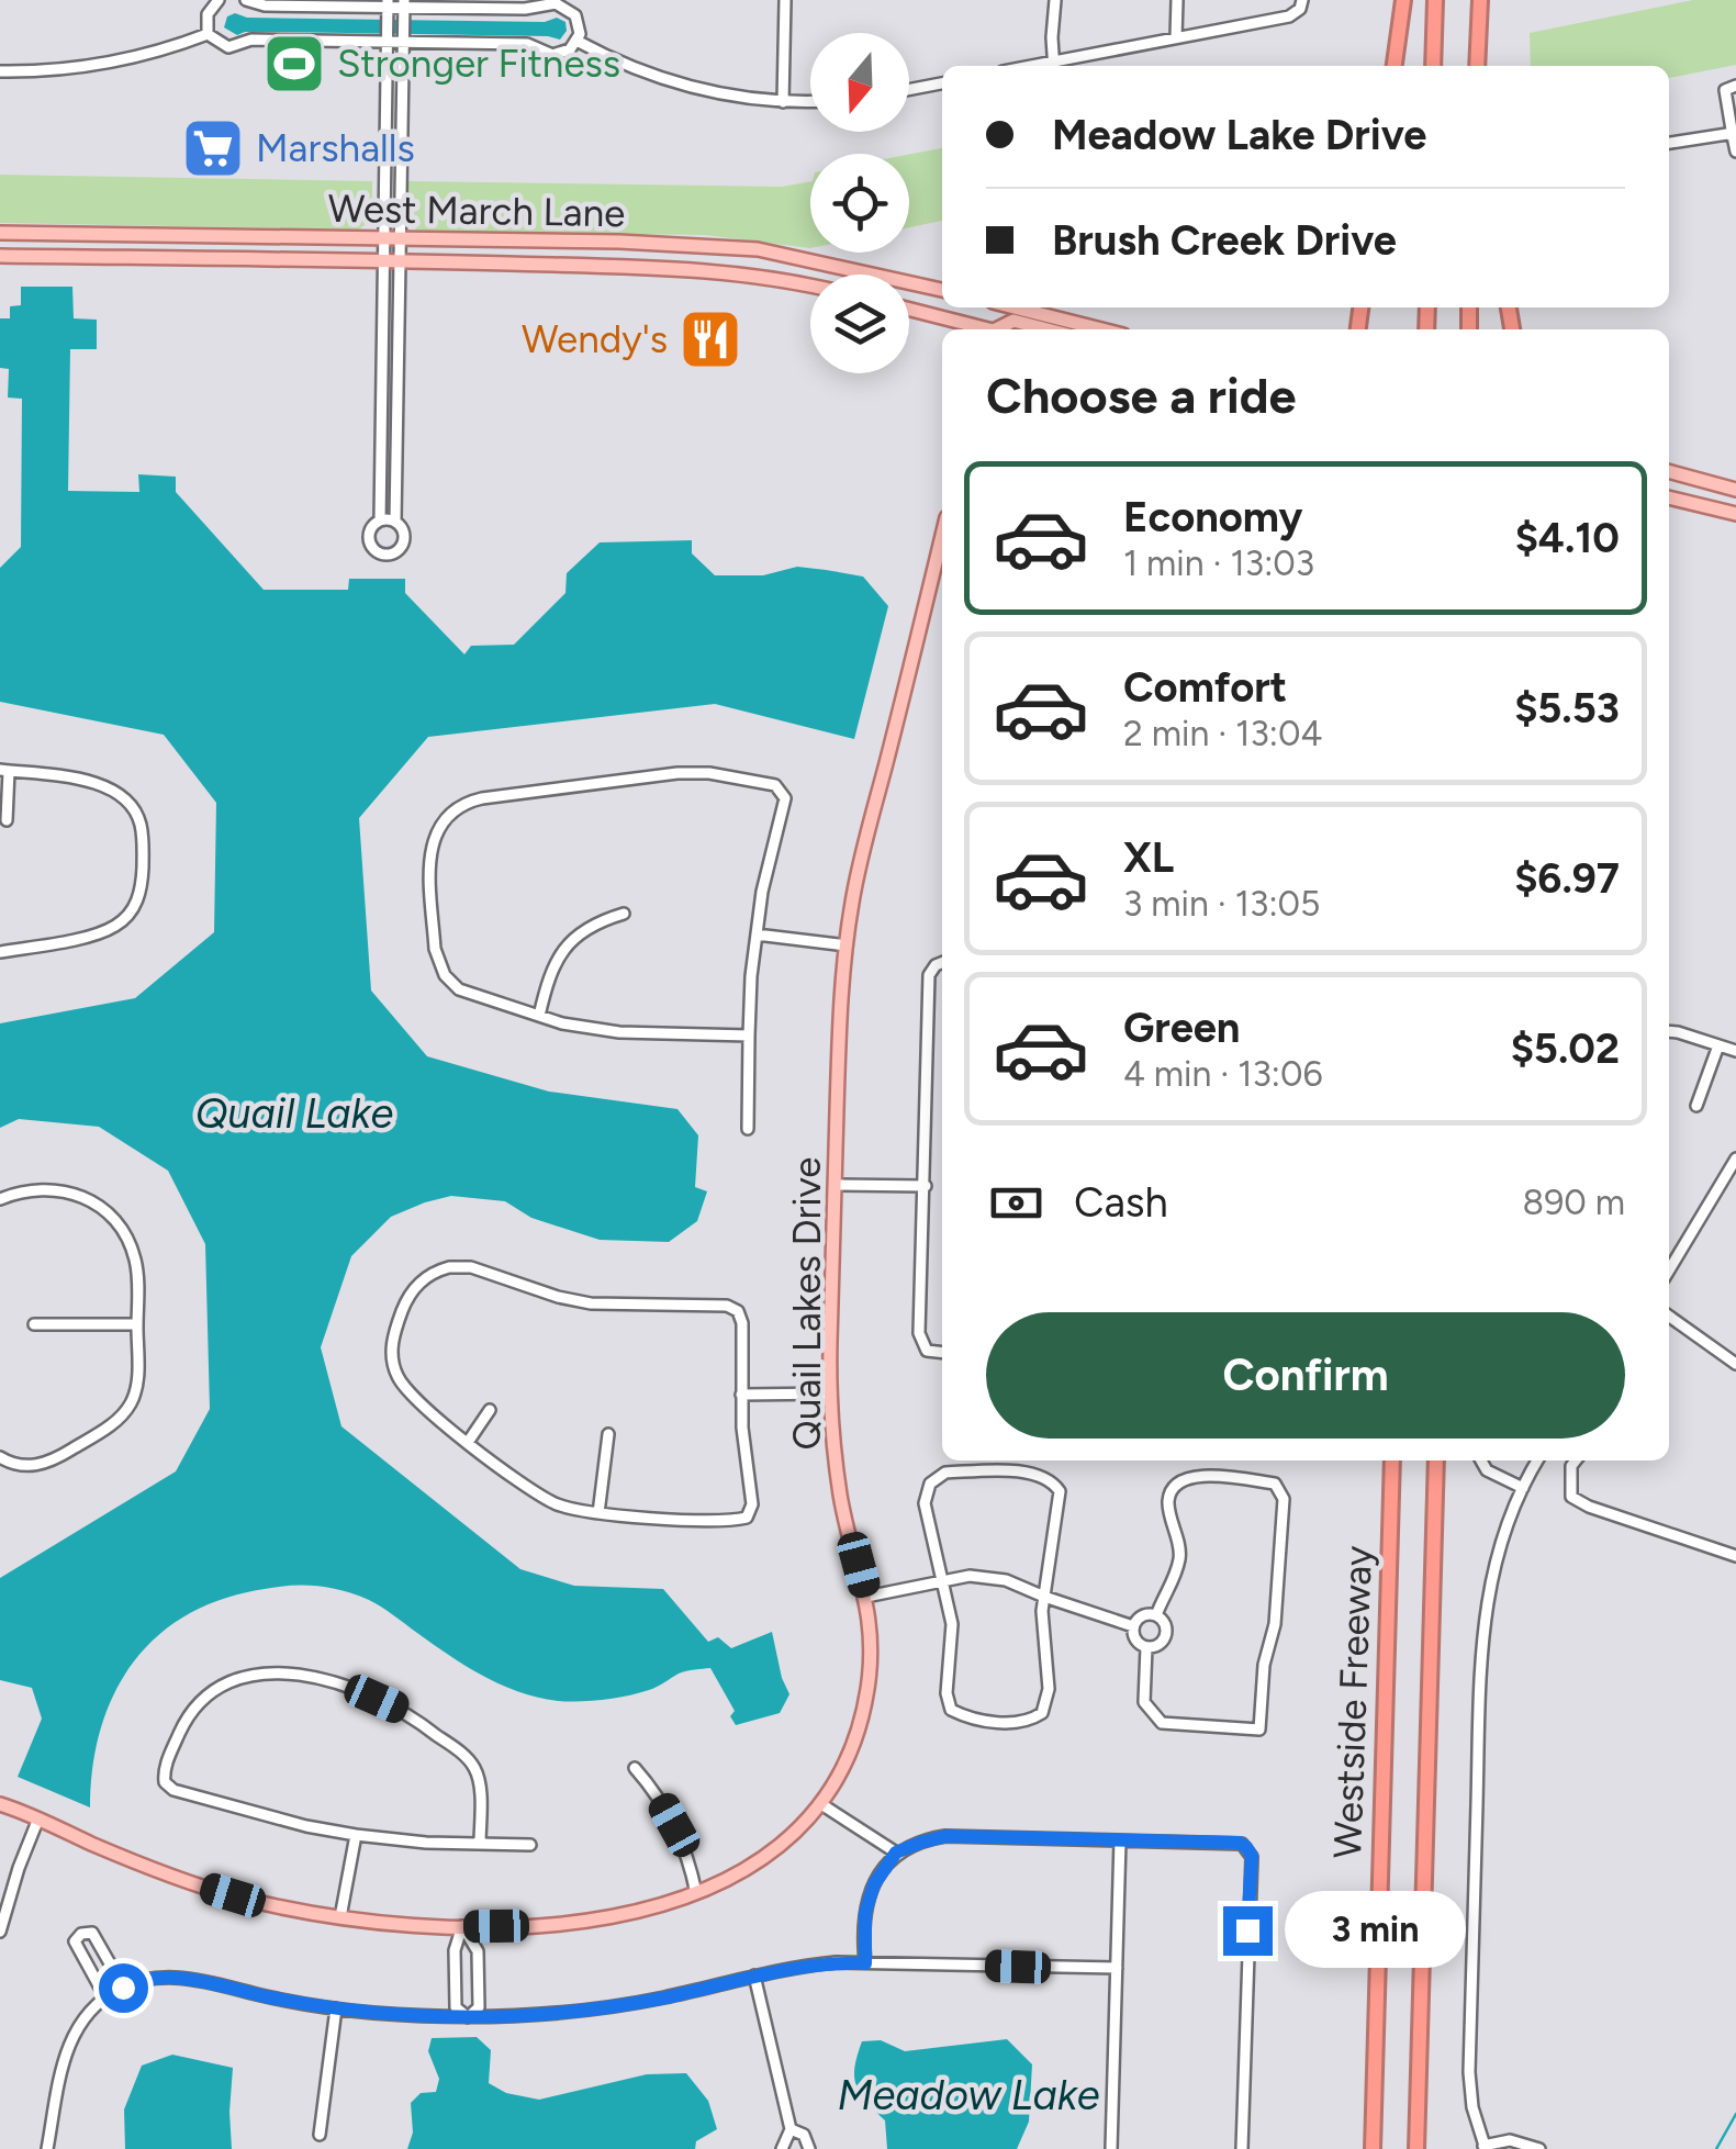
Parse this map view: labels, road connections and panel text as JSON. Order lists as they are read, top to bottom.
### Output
{
  "streets": {
    "highway": ["Westside Freeway"],
    "main road": ["West March Lane", "Quail Lakes Drive"]
  },
  "water": ["Quail Lake", "Meadow Lake"],
  "places": {
    "sports": ["Stronger Fitness"],
    "supermarket": ["Marshalls"],
    "restaurant": ["Wendy's"]
  },
  "north": "bottom",
  "page": {
    "banner": ["Meadow Lake Drive", "Brush Creek Drive"],
    "heading": "Choose a ride",
    "list": [
      {
        "name": "Economy",
        "note": "1 min · 13:03",
        "value": "$4.10"
      },
      {
        "name": "Comfort",
        "note": "2 min · 13:04",
        "value": "$5.53"
      },
      {
        "name": "XL",
        "note": "3 min · 13:05",
        "value": "$6.97"
      },
      {
        "name": "Green",
        "note": "4 min · 13:06",
        "value": "$5.02"
      }
    ],
    "pay": ["Cash", "890 m"],
    "buttons": "Confirm",
    "bubble": "3 min"
  }
}
